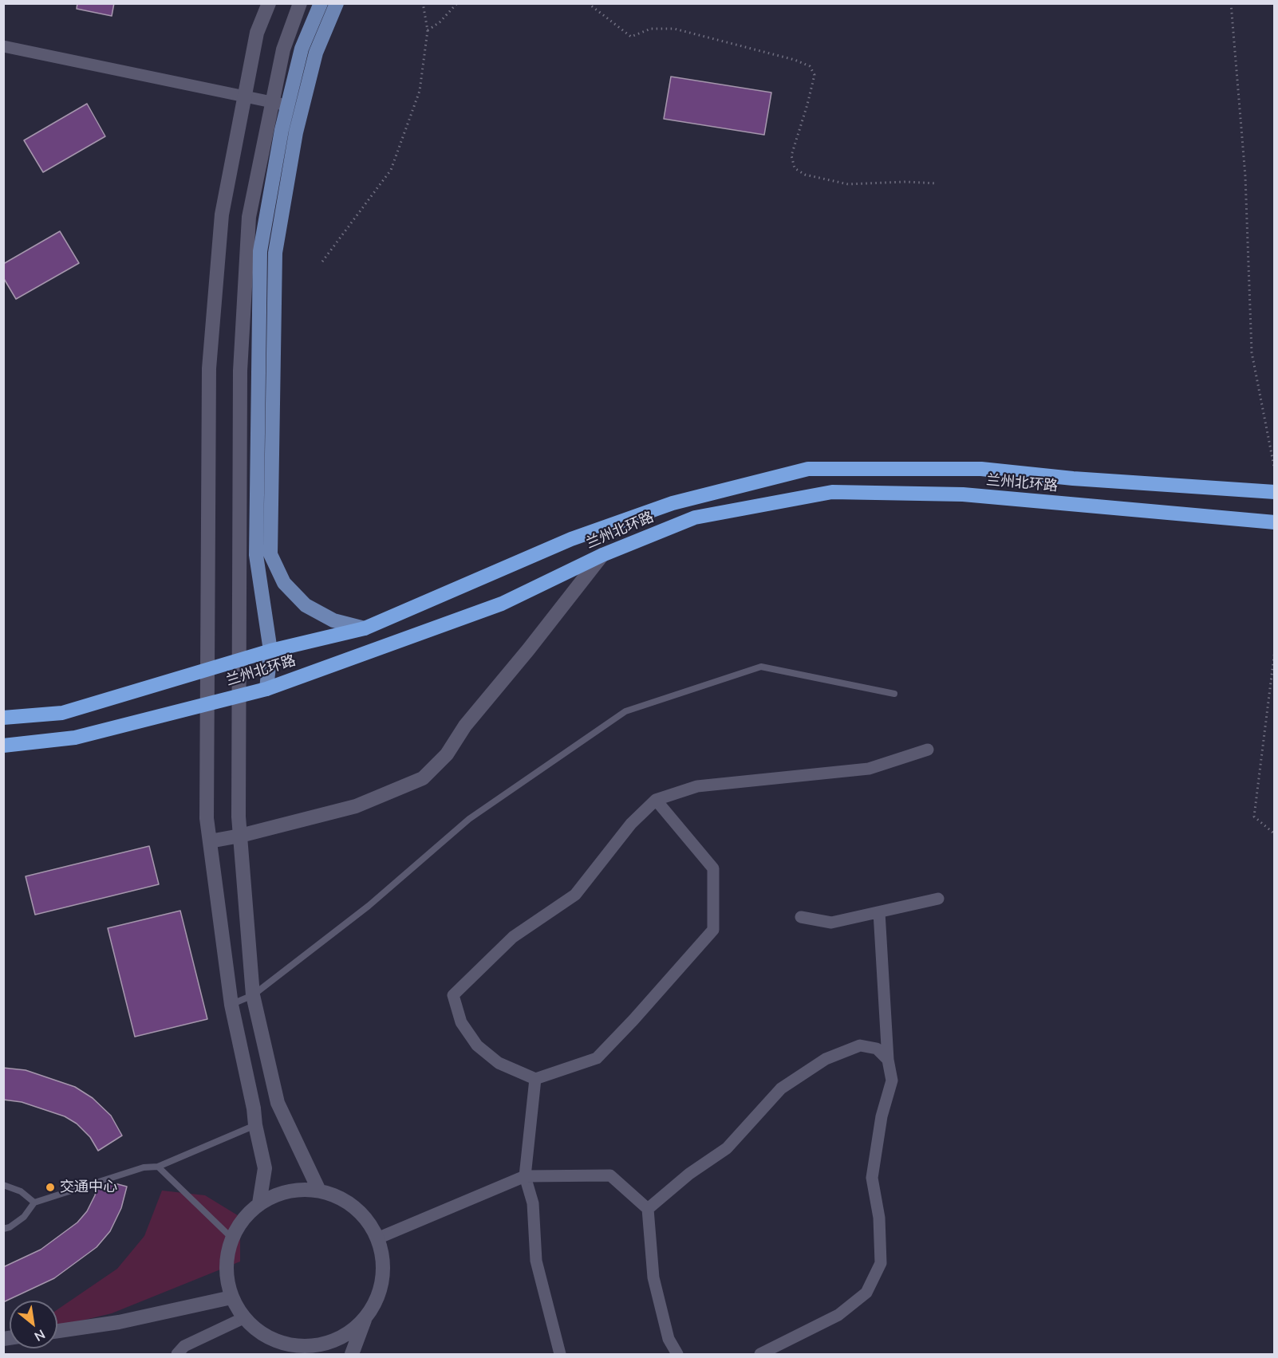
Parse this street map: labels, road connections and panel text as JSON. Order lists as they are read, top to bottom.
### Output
{
  "streets": {
    "highway": ["兰州北环路"]
  },
  "places": ["交通中心"],
  "north": "bottom right"
}
